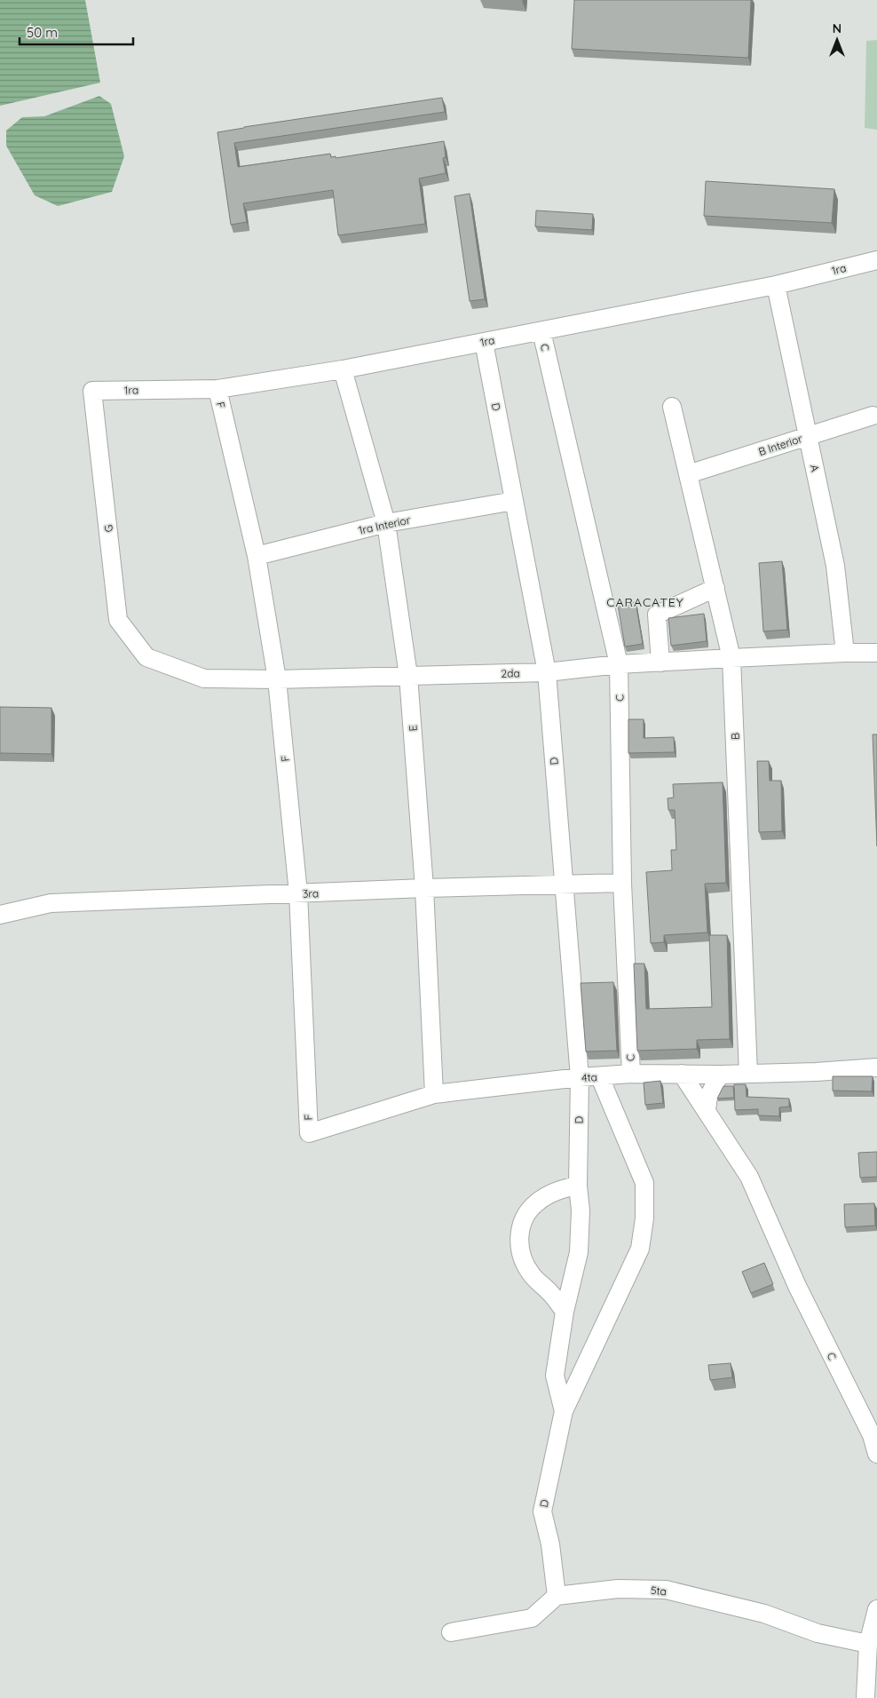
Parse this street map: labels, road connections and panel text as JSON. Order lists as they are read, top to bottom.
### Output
{
  "streets": {
    "street": [
      "1ra",
      "C",
      "F",
      "D",
      "B Interior",
      "A",
      "1ra Interior",
      "G",
      "2da",
      "E",
      "B",
      "3ra",
      "4ta",
      "5ta"
    ]
  },
  "crossings": [
    ["1ra", "C"],
    ["1ra", "F"],
    ["1ra", "D"],
    ["1ra", "A"],
    ["1ra", "G"],
    ["1ra", "E"],
    ["C", "2da"],
    ["C", "3ra"],
    ["C", "4ta"],
    ["F", "1ra Interior"],
    ["F", "2da"],
    ["F", "3ra"],
    ["F", "4ta"],
    ["D", "1ra Interior"],
    ["D", "2da"],
    ["D", "3ra"],
    ["D", "4ta"],
    ["D", "5ta"],
    ["B Interior", "A"],
    ["B Interior", "B"],
    ["A", "2da"],
    ["1ra Interior", "E"],
    ["G", "2da"],
    ["2da", "E"],
    ["2da", "B"],
    ["E", "3ra"],
    ["E", "4ta"],
    ["B", "4ta"]
  ],
  "districts": ["CARACATEY"],
  "scale_bar": "50 m",
  "north": "top"
}
